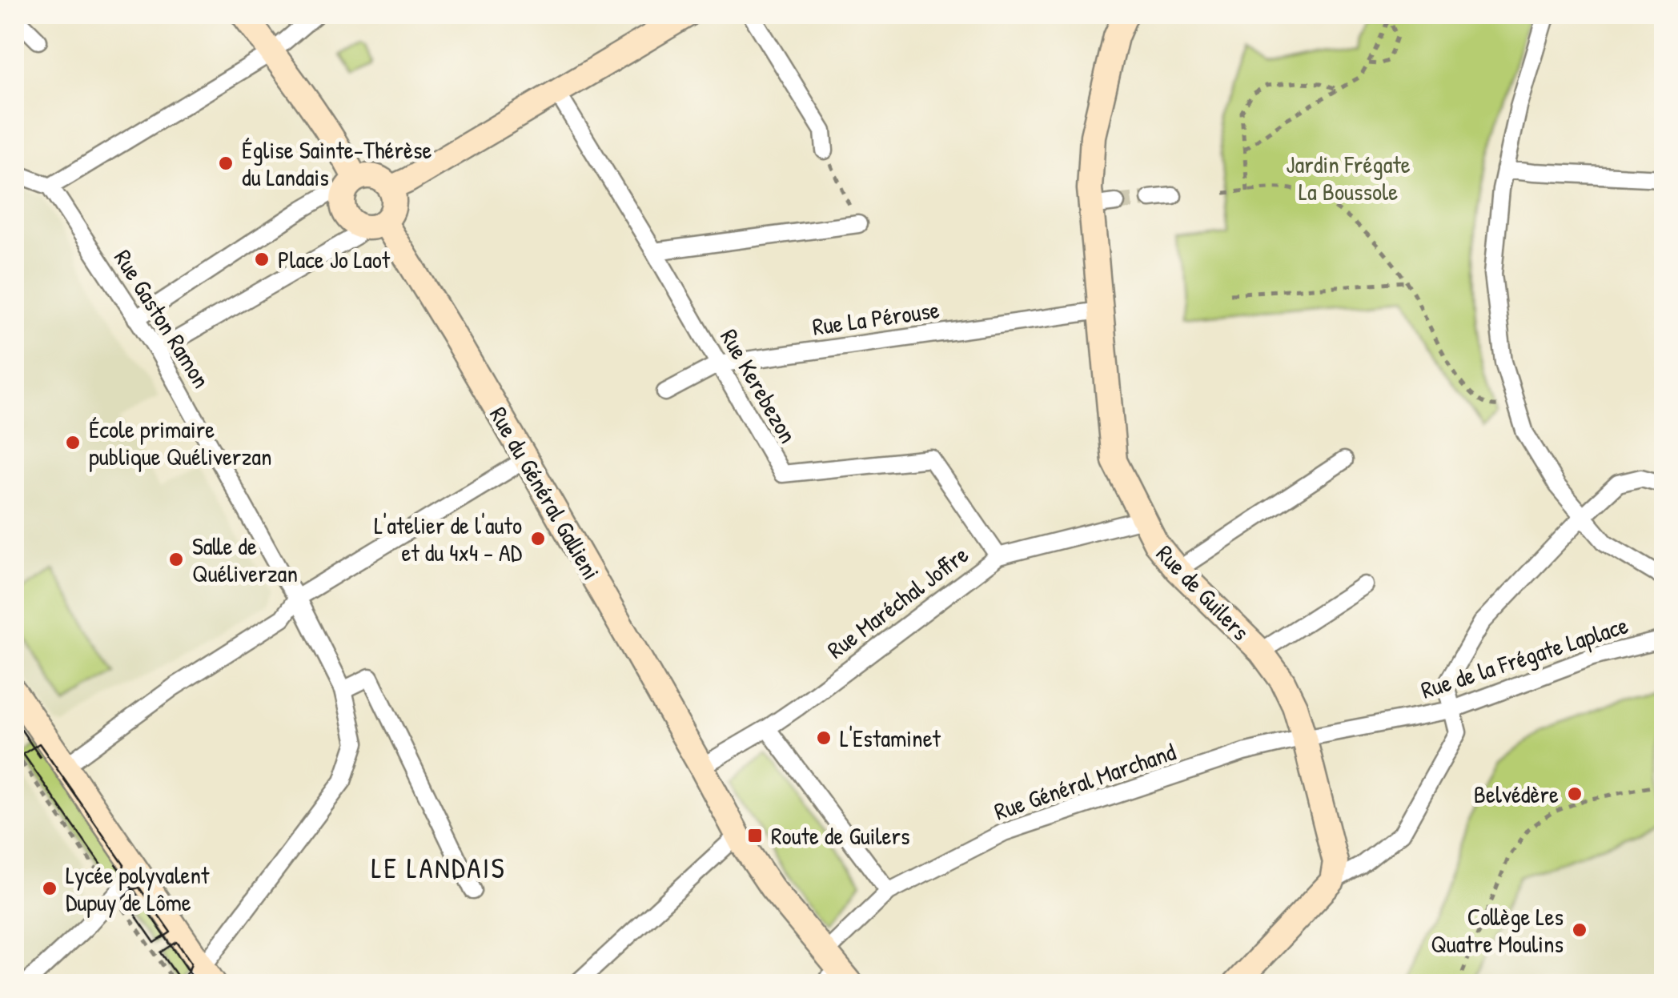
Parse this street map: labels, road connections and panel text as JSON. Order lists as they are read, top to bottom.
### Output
{
  "streets": {
    "main road": ["Rue du Général Gallieni", "Rue de Guilers"],
    "street": [
      "Rue La Pérouse",
      "Rue Gaston Ramon",
      "Rue Kerebezon",
      "Rue Maréchal Joffre",
      "Rue de la Frégate Laplace",
      "Rue Général Marchand"
    ]
  },
  "crossings": [
    ["Rue La Pérouse", "Rue Kerebezon"],
    ["Rue La Pérouse", "Rue de Guilers"],
    ["Rue Kerebezon", "Rue Maréchal Joffre"],
    ["Rue du Général Gallieni", "Rue Maréchal Joffre"],
    ["Rue du Général Gallieni", "Rue Général Marchand"],
    ["Rue de Guilers", "Rue Maréchal Joffre"],
    ["Rue de Guilers", "Rue de la Frégate Laplace"],
    ["Rue de Guilers", "Rue Général Marchand"],
    ["Rue de la Frégate Laplace", "Rue Général Marchand"]
  ],
  "districts": ["LE LANDAIS"],
  "parks": ["Jardin Frégate La Boussole"],
  "places": {
    "other": [
      "Église Sainte-Thérèse du Landais",
      "Place Jo Laot",
      "École primaire publique Quéliverzan",
      "L'atelier de l'auto et du 4x4 - AD",
      "Salle de Quéliverzan",
      "L'Estaminet",
      "Belvédère",
      "Lycée polyvalent Dupuy de Lôme",
      "Collège Les Quatre Moulins"
    ],
    "transit": ["Route de Guilers"]
  }
}
